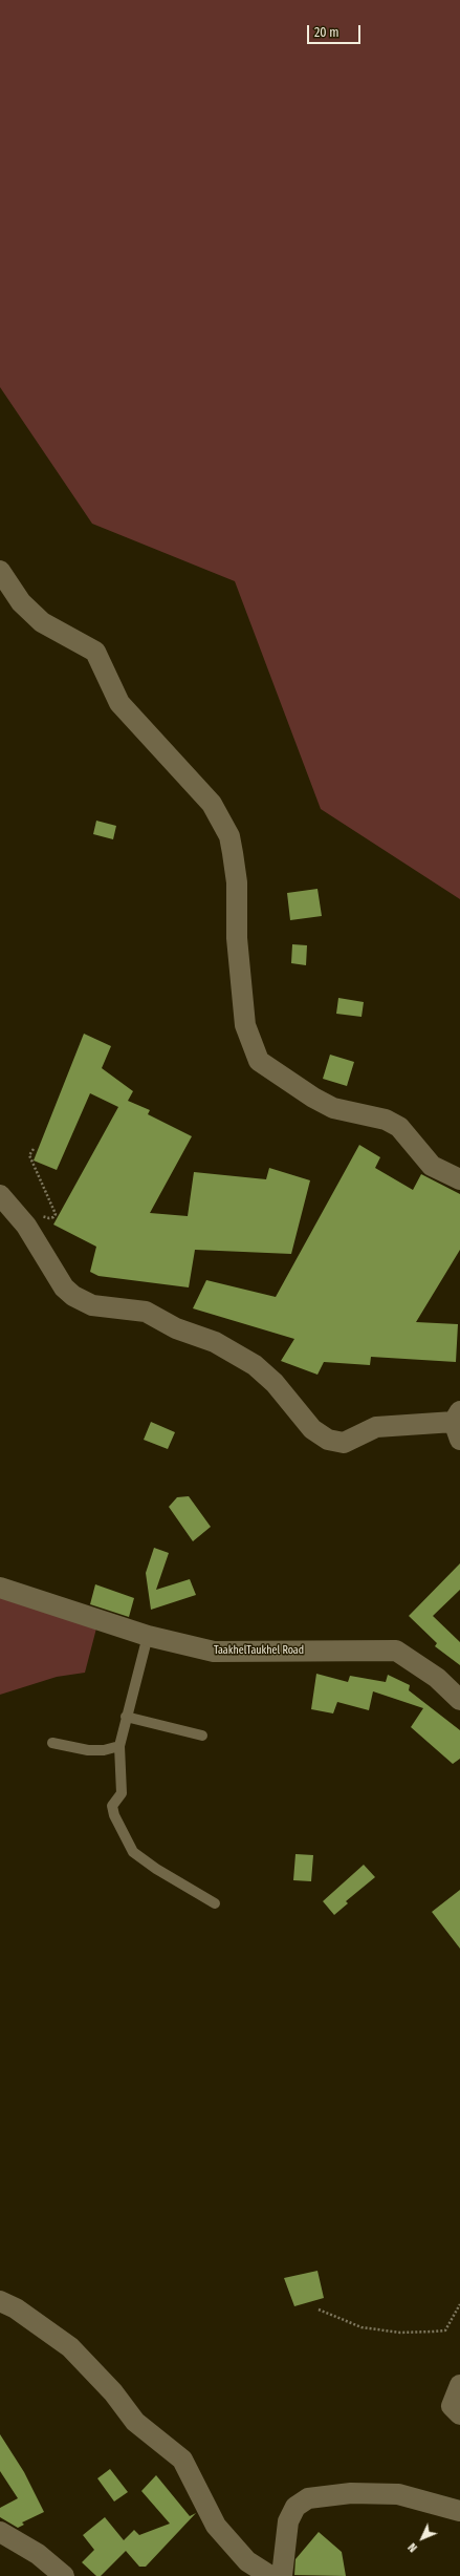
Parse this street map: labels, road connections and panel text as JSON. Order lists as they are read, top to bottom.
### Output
{
  "streets": {
    "street": ["TaakhelTaukhel Road"]
  },
  "scale_bar": "20 m",
  "north": "bottom left"
}
